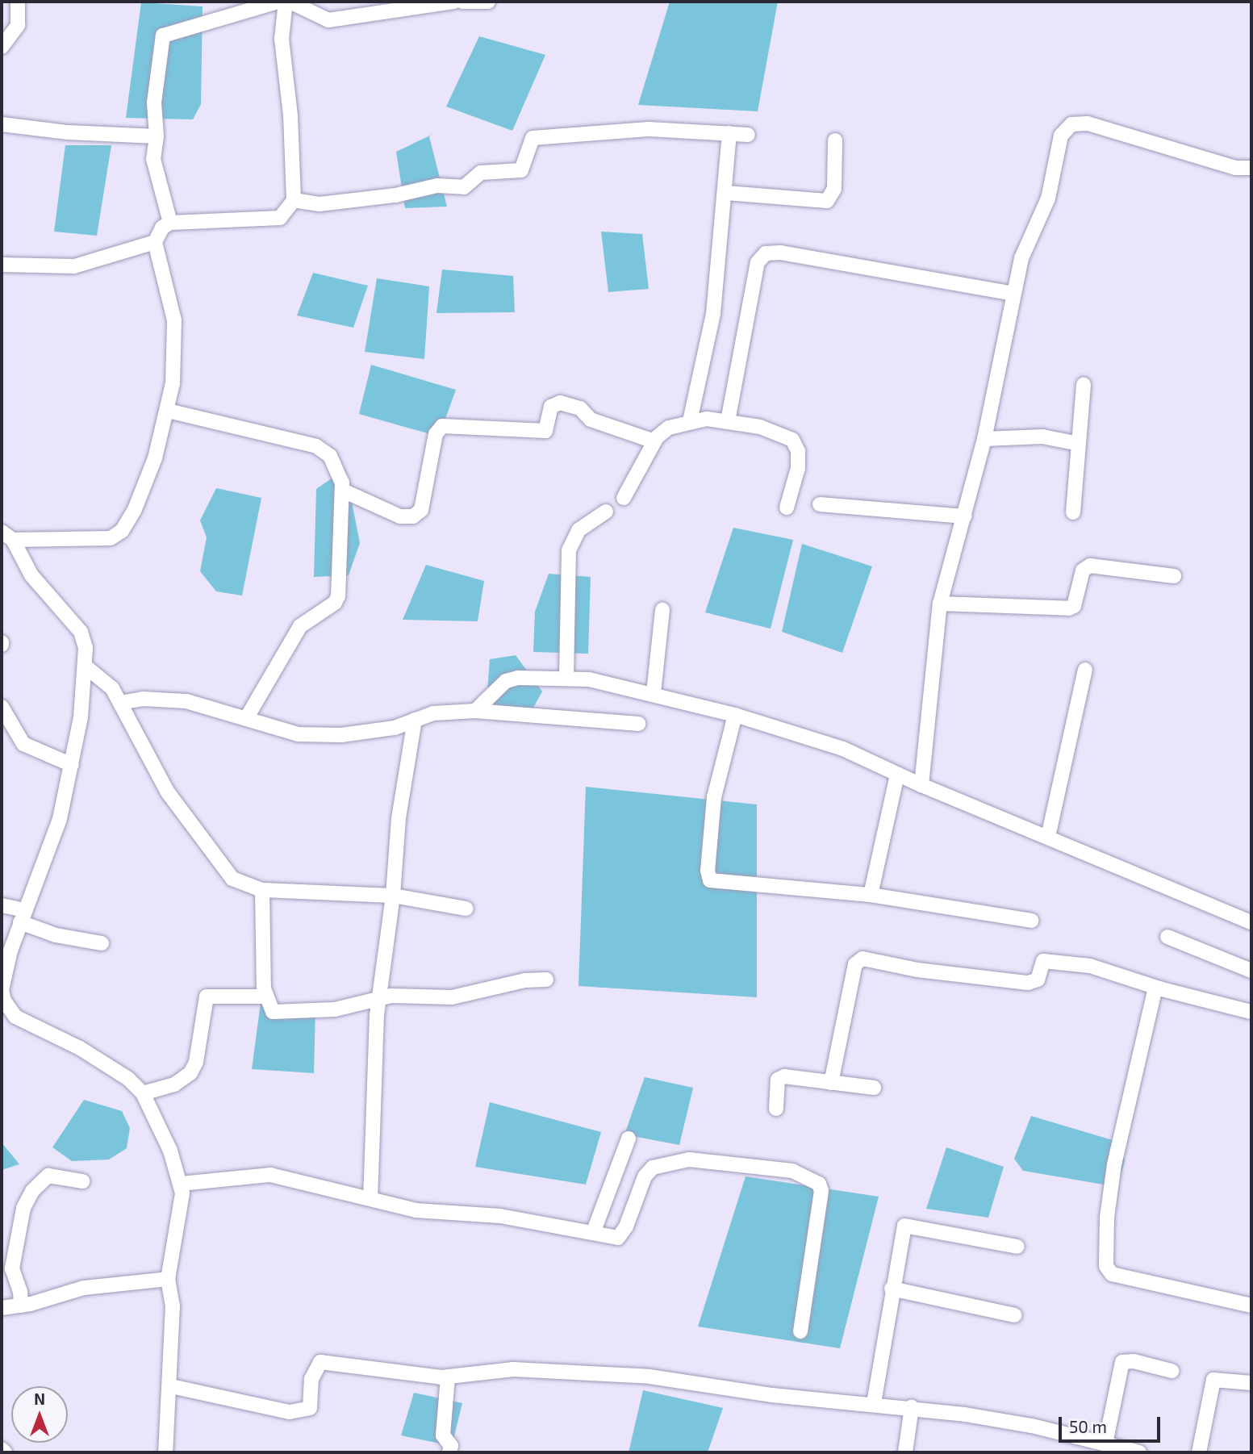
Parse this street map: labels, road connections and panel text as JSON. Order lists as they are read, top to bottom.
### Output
{
  "scale_bar": "50 m",
  "north": "top"
}
